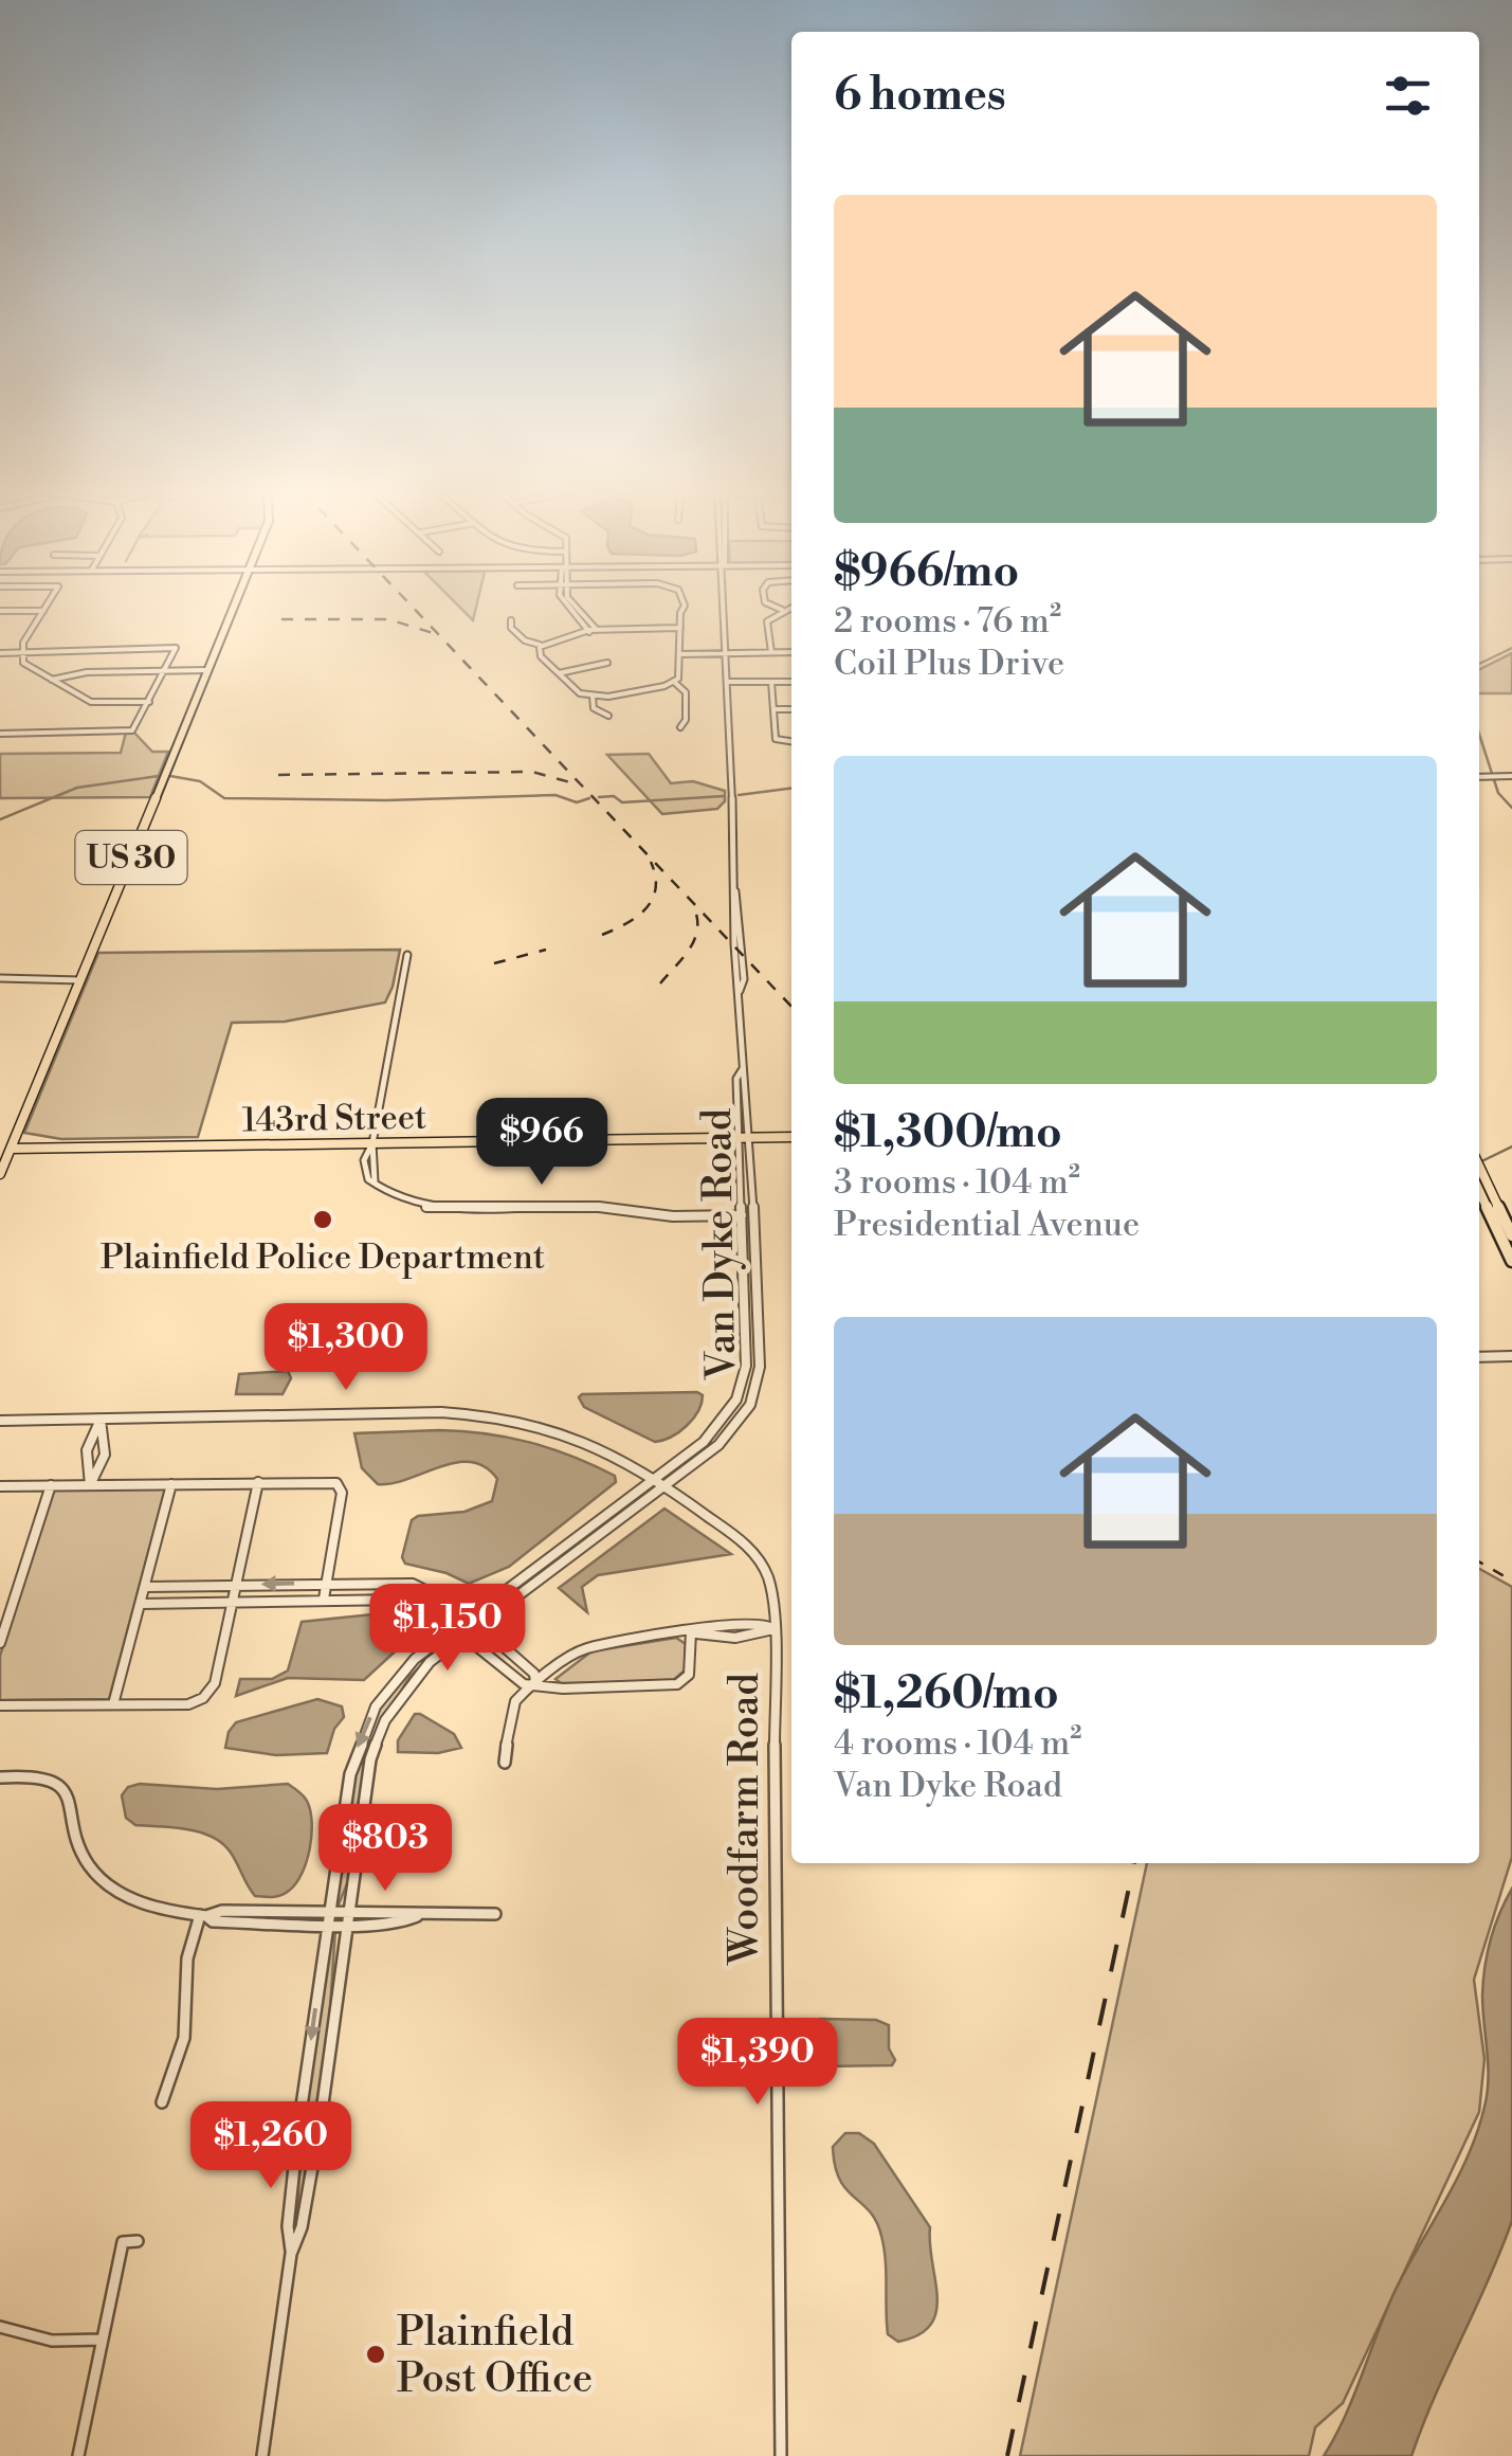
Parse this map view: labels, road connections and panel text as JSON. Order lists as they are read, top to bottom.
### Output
{
  "streets": {
    "main road": ["US 30", "143rd Street"],
    "street": ["Van Dyke Road", "Woodfarm Road"]
  },
  "crossings": [
    ["US 30", "143rd Street"],
    ["143rd Street", "Van Dyke Road"],
    ["Van Dyke Road", "Woodfarm Road"]
  ],
  "places": ["Plainfield Police Department", "Plainfield Post Office"],
  "page": {
    "heading": "6 homes",
    "list": [
      {
        "name": "$966/mo",
        "note": "2 rooms · 76 m² · Coil Plus Drive"
      },
      {
        "name": "$1,300/mo",
        "note": "3 rooms · 104 m² · Presidential Avenue"
      },
      {
        "name": "$1,260/mo",
        "note": "4 rooms · 104 m² · Van Dyke Road"
      }
    ],
    "price": [
      "$966",
      "$1,300",
      "$1,150",
      "$803",
      "$1,390",
      "$1,260"
    ]
  }
}
